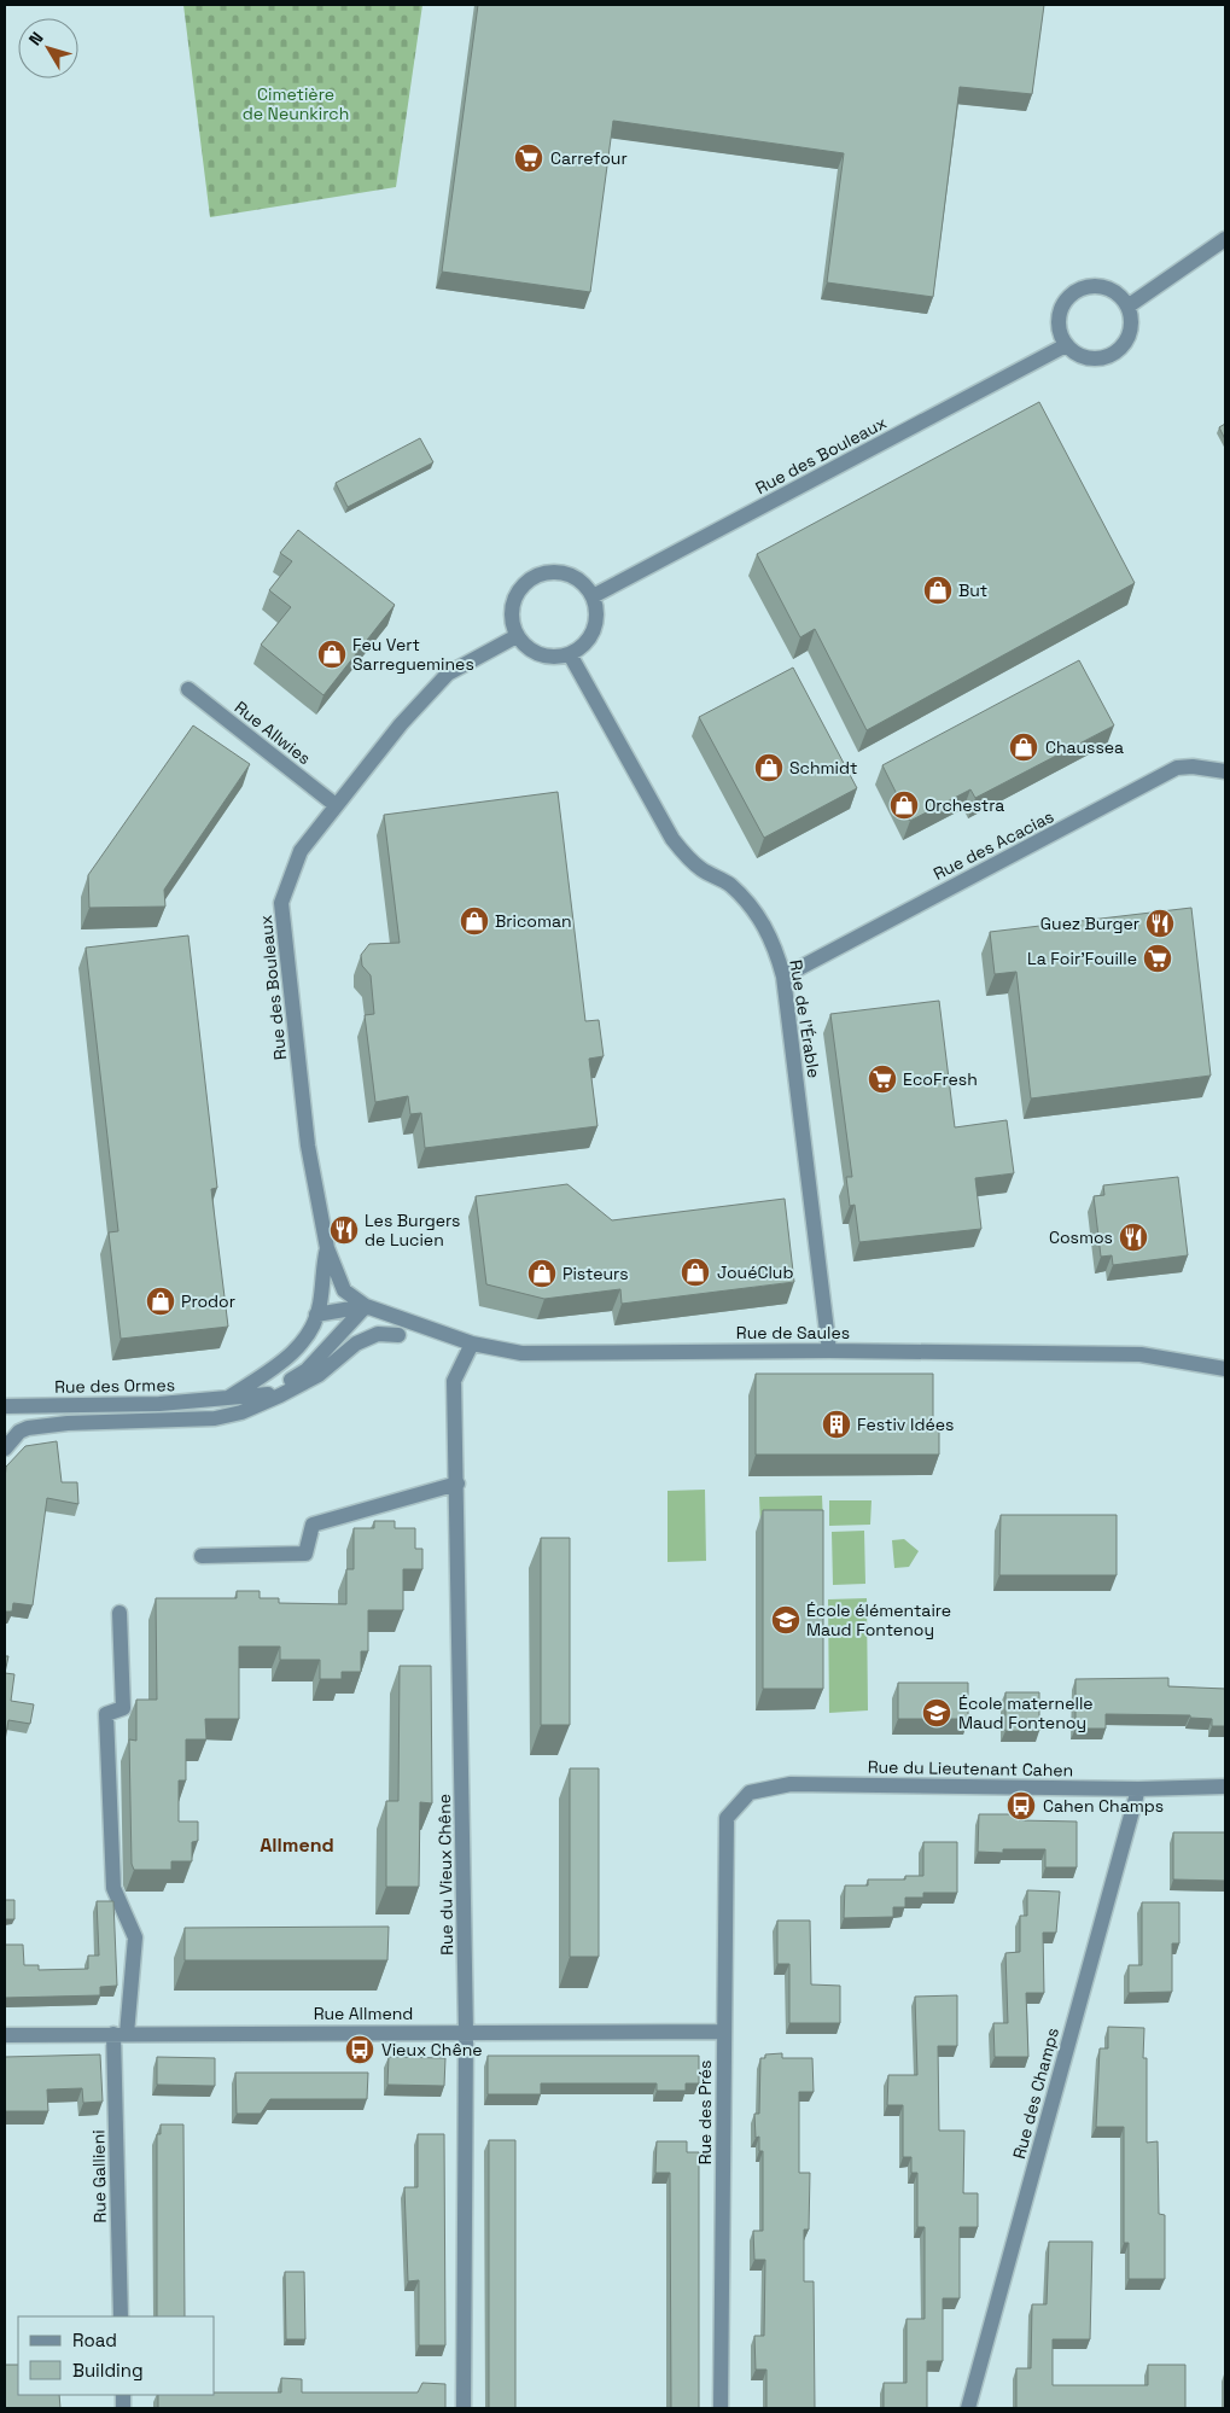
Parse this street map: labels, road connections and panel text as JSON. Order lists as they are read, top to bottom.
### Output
{
  "streets": {
    "street": [
      "Rue des Bouleaux",
      "Rue Allwies",
      "Rue des Acacias",
      "Rue de l'Érable",
      "Rue de Saules",
      "Rue des Ormes",
      "Rue du Lieutenant Cahen",
      "Rue du Vieux Chêne",
      "Rue Allmend",
      "Rue des Champs",
      "Rue des Prés",
      "Rue Gallieni"
    ]
  },
  "crossings": [
    ["Rue des Bouleaux", "Rue Allwies"],
    ["Rue des Bouleaux", "Rue de l'Érable"],
    ["Rue des Bouleaux", "Rue de Saules"],
    ["Rue des Bouleaux", "Rue des Ormes"],
    ["Rue des Acacias", "Rue de l'Érable"],
    ["Rue de l'Érable", "Rue de Saules"],
    ["Rue de Saules", "Rue des Ormes"],
    ["Rue de Saules", "Rue du Vieux Chêne"],
    ["Rue du Lieutenant Cahen", "Rue des Champs"],
    ["Rue du Lieutenant Cahen", "Rue des Prés"],
    ["Rue du Vieux Chêne", "Rue Allmend"],
    ["Rue Allmend", "Rue des Prés"],
    ["Rue Allmend", "Rue Gallieni"]
  ],
  "districts": ["Allmend"],
  "parks": ["Cimetière de Neunkirch"],
  "places": {
    "supermarket": ["Carrefour", "La Foir'Fouille", "EcoFresh"],
    "shop": [
      "But",
      "Feu Vert Sarreguemines",
      "Chaussea",
      "Schmidt",
      "Orchestra",
      "Bricoman",
      "JouéClub",
      "Pisteurs",
      "Prodor"
    ],
    "restaurant": ["Guez Burger", "Les Burgers de Lucien", "Cosmos"],
    "building": ["Festiv Idées"],
    "school or university": ["École élémentaire Maud Fontenoy", "École maternelle Maud Fontenoy"],
    "bus stop": ["Cahen Champs", "Vieux Chêne"]
  },
  "legend": ["Road", "Building"],
  "north": "top left"
}
